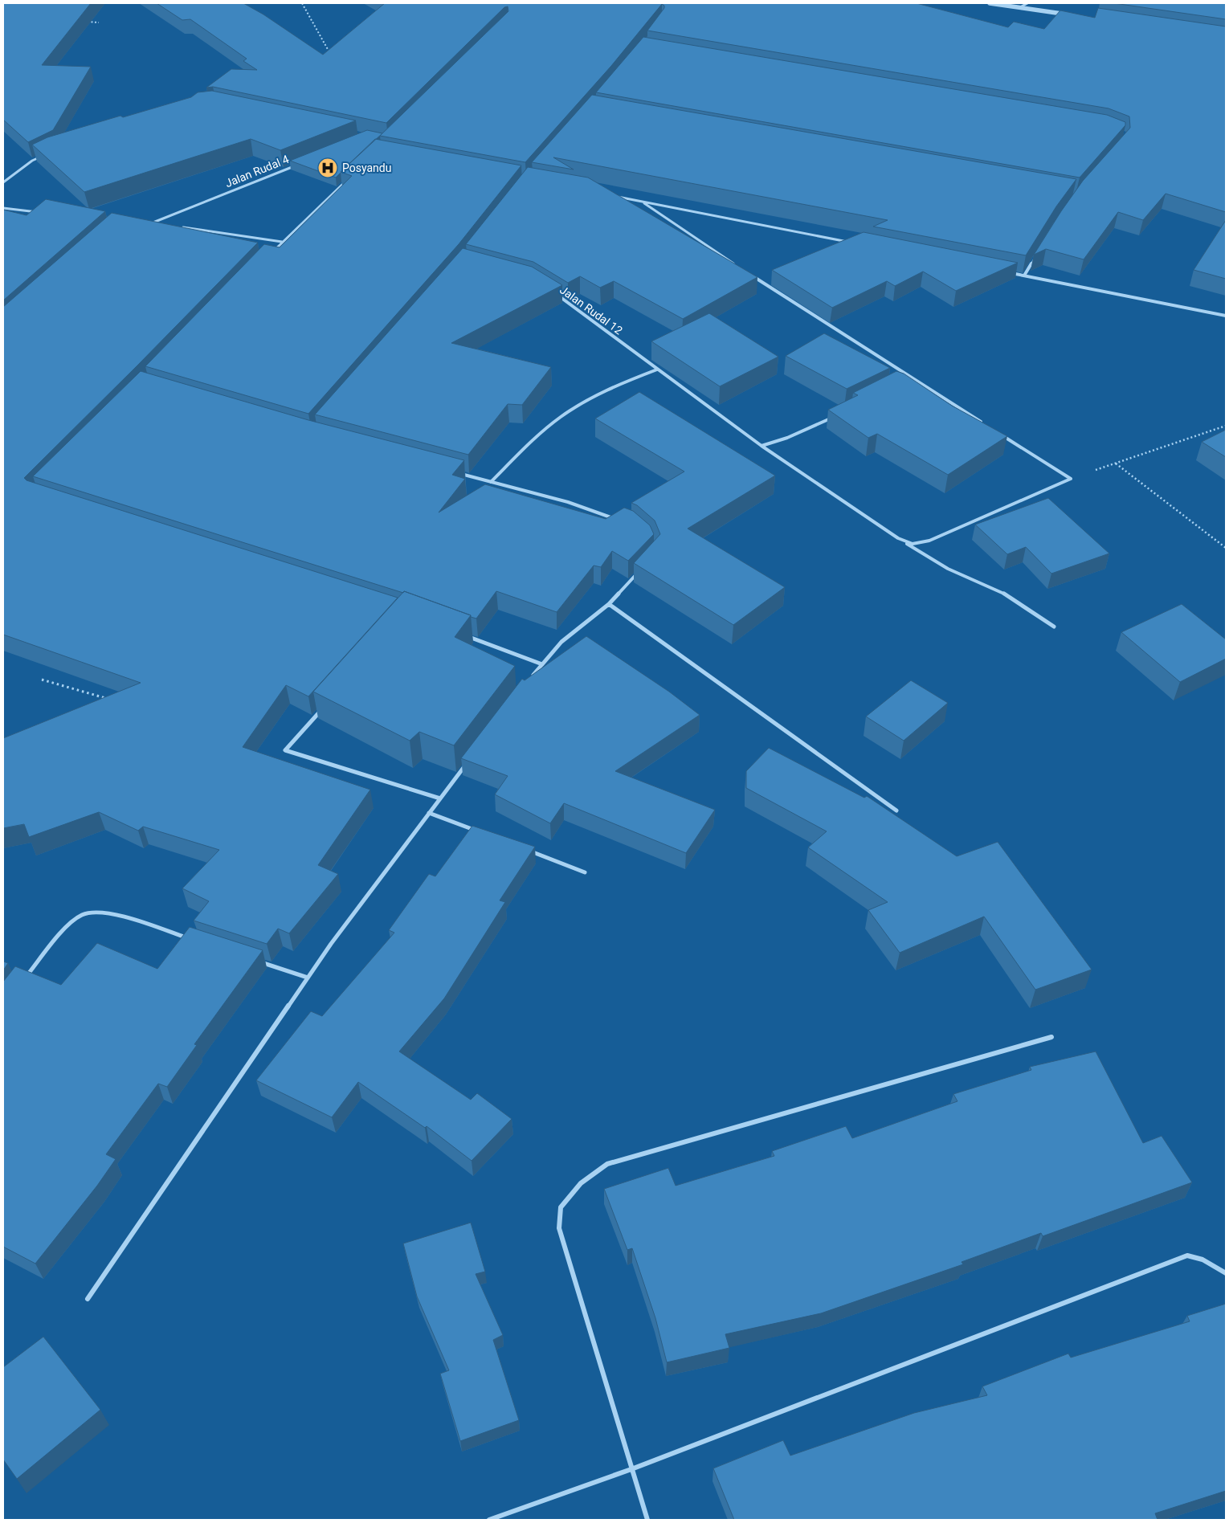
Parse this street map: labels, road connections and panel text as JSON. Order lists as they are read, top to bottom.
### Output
{
  "streets": {
    "street": ["Jalan Rudal 4", "Jalan Rudal 12"]
  },
  "places": {
    "hospital": ["Posyandu"]
  }
}
